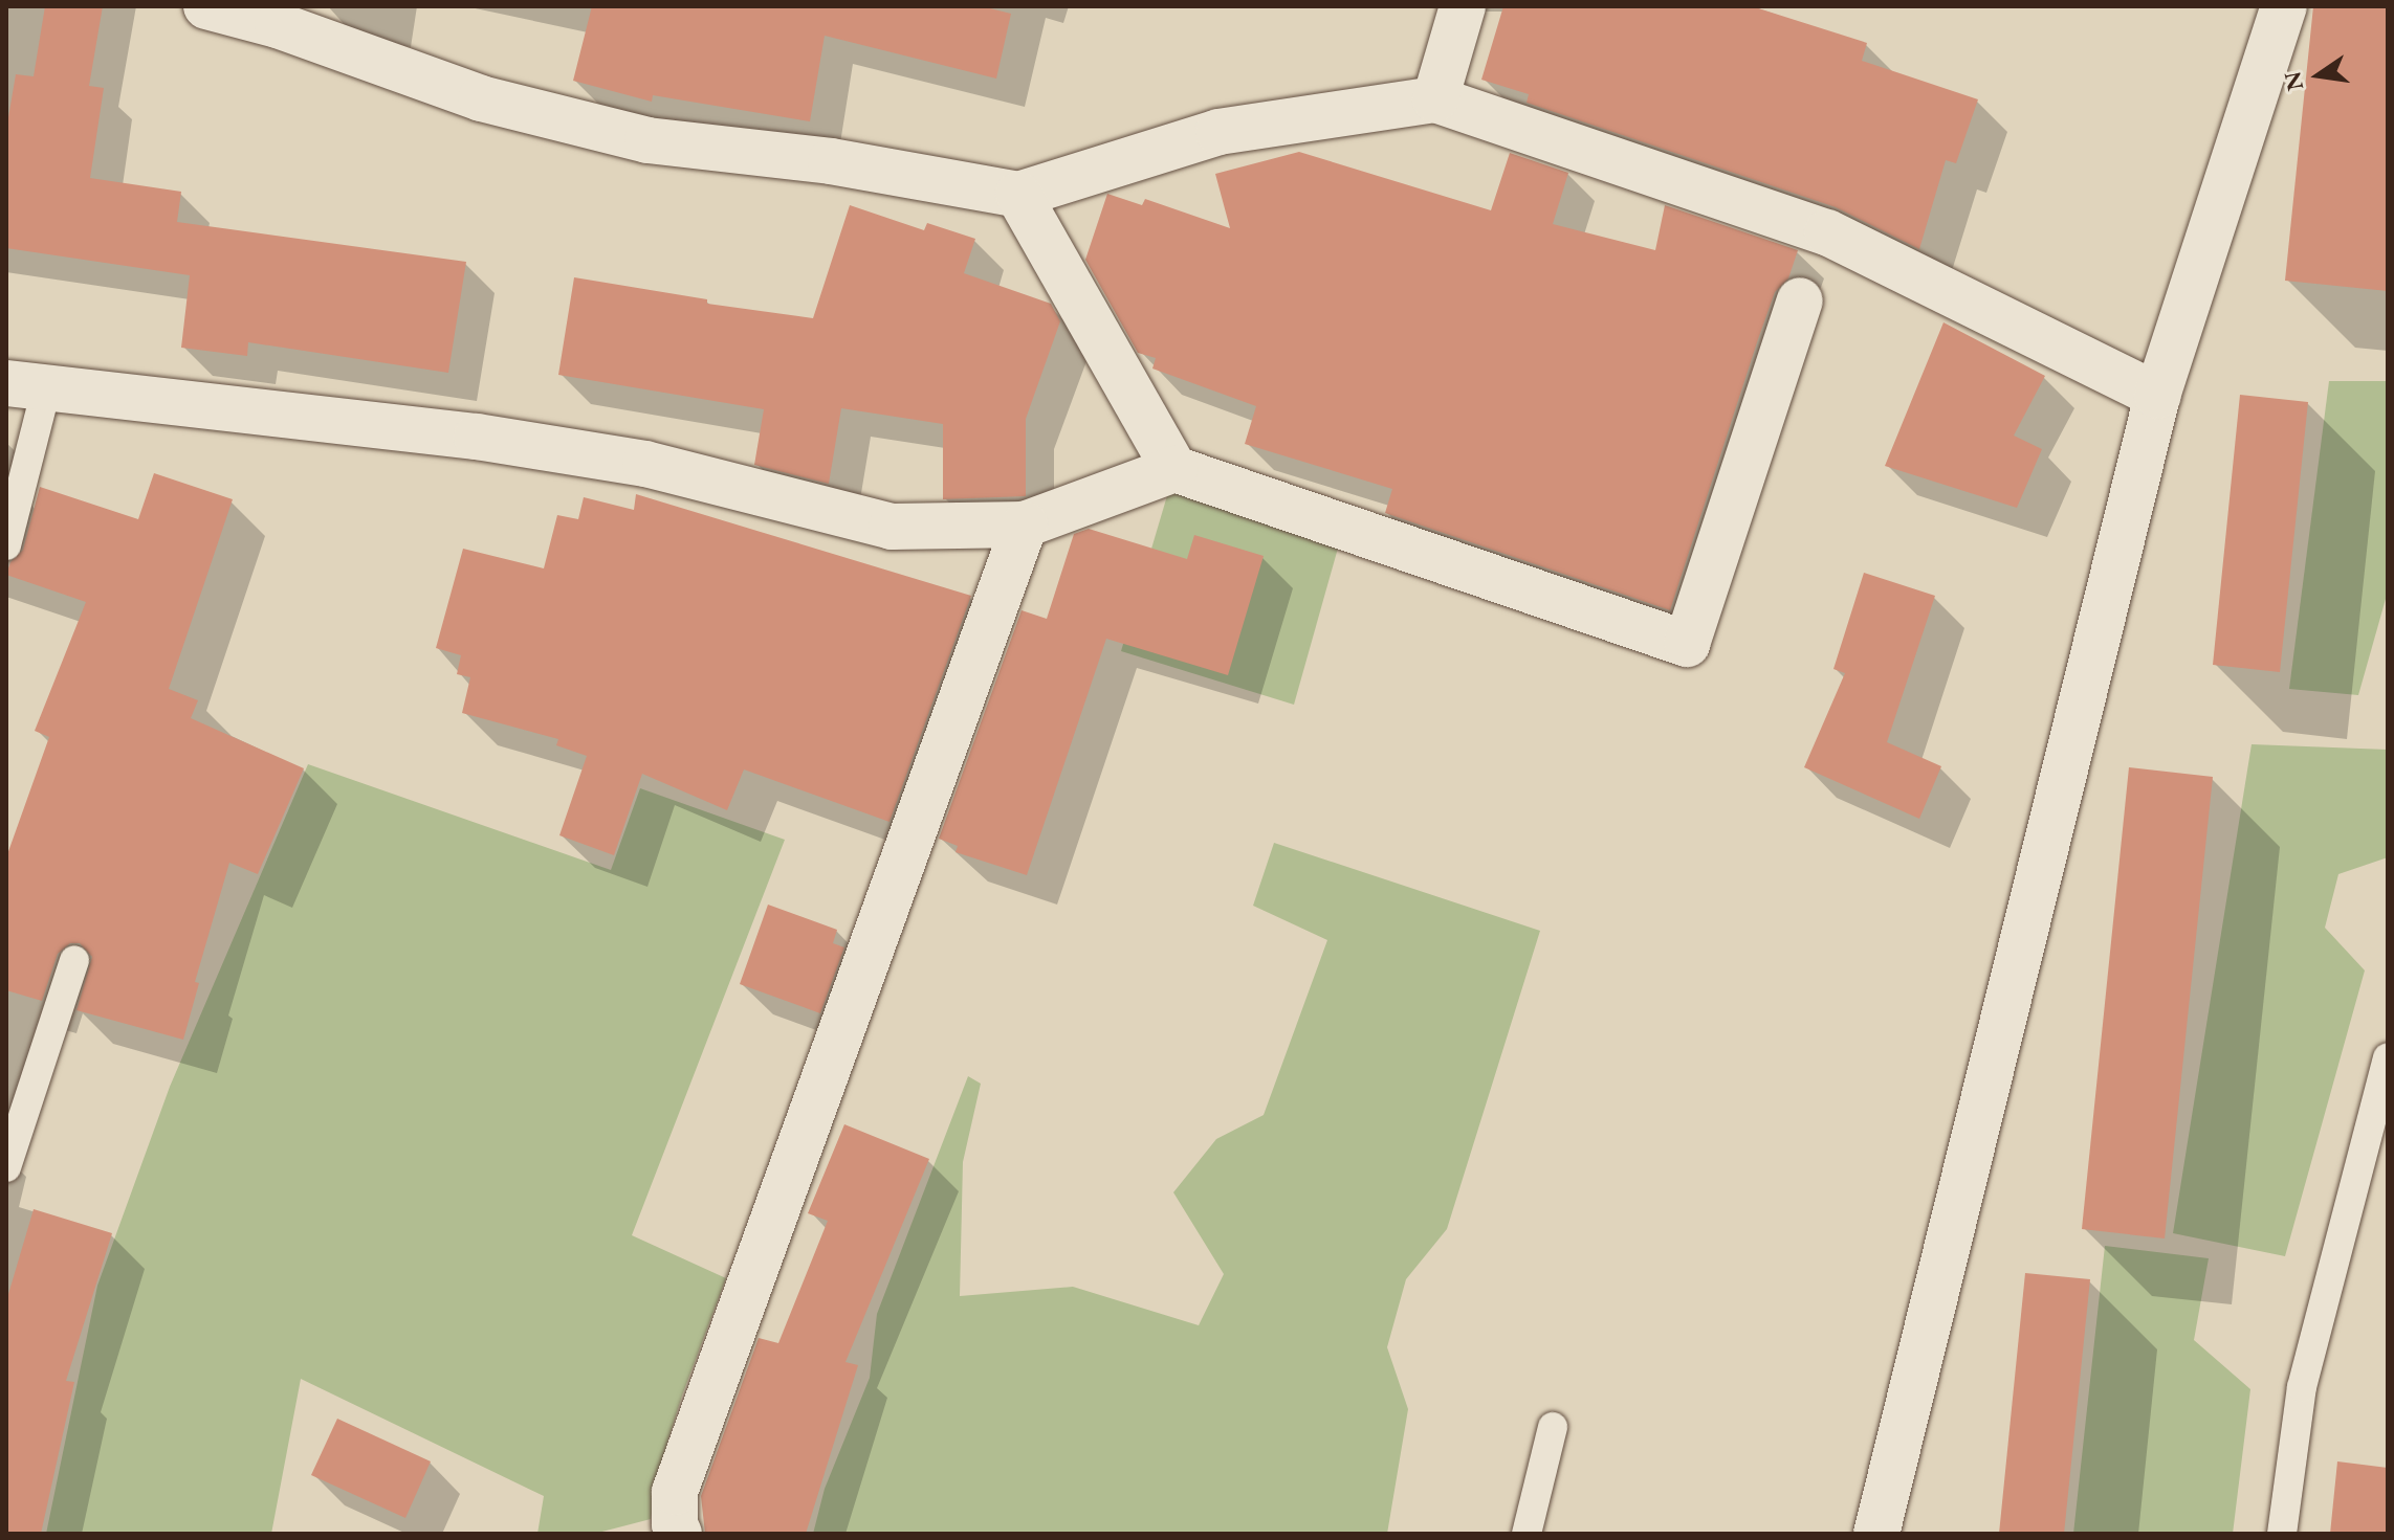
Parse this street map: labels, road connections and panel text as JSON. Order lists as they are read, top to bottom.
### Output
{
  "north": "left"
}
